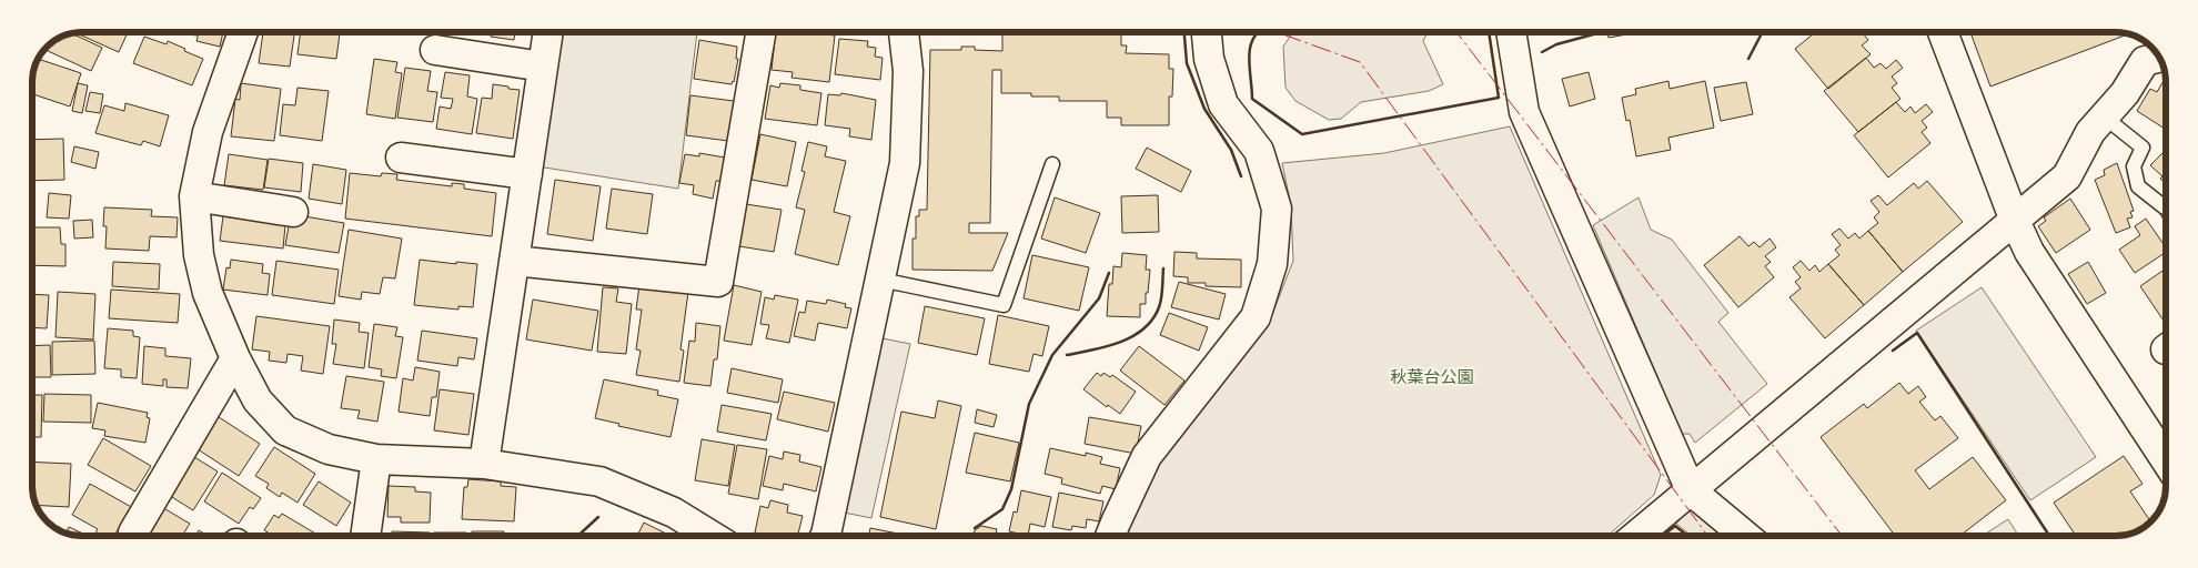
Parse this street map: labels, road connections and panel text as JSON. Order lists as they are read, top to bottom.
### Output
{
  "parks": ["秋葉台公園"]
}
